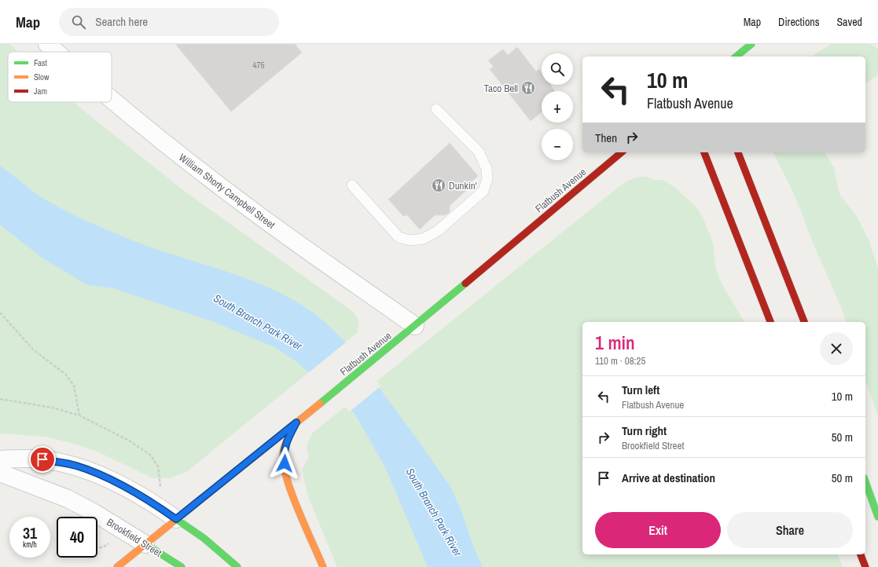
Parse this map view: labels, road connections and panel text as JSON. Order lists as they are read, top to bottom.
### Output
{
  "streets": {
    "main road": ["Flatbush Avenue", "Brookfield Street"],
    "street": ["William Shorty Campbell Street"]
  },
  "crossings": [
    ["Flatbush Avenue", "William Shorty Campbell Street"],
    ["Flatbush Avenue", "Brookfield Street"]
  ],
  "water": ["South Branch Park River"],
  "places": {
    "restaurant": ["Taco Bell", "Dunkin'"]
  },
  "house_numbers": ["475"],
  "legend": ["Fast", "Slow", "Jam"],
  "page": {
    "header": "Map",
    "search": "Search here",
    "nav": ["Map", "Directions", "Saved"],
    "map_buttons": ["+", "−"],
    "turn": ["10 m", "Flatbush Avenue"],
    "then": "Then",
    "heading": ["1 min", "110 m · 08:25"],
    "list": [
      {
        "name": "Turn left",
        "note": "Flatbush Avenue",
        "value": "10 m"
      },
      {
        "name": "Turn right",
        "note": "Brookfield Street",
        "value": "50 m"
      },
      {
        "name": "Arrive at destination",
        "value": "50 m"
      }
    ],
    "buttons": ["Exit", "Share"],
    "speed": "31 km/h",
    "limit": "40"
  }
}
